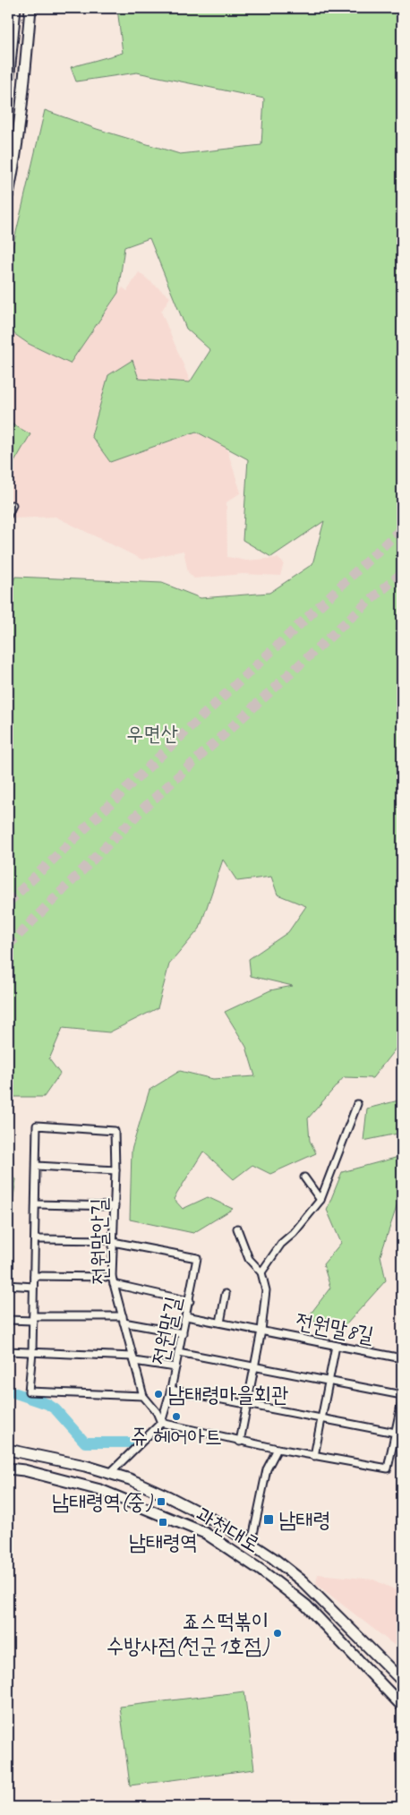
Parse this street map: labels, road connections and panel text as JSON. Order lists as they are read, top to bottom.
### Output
{
  "streets": {
    "main road": ["과천대로"],
    "street": ["전원말안길", "전원말8길", "전원말길"]
  },
  "crossings": [
    ["전원말안길", "전원말길"],
    ["전원말8길", "전원말길"],
    ["전원말길", "과천대로"]
  ],
  "parks": ["우면산"],
  "places": {
    "other": ["남태령마을회관", "쥬 헤어아트", "죠스떡볶이 수방사점(전군1호점)"],
    "transit": ["남태령역(중)", "남태령", "남태령역"]
  }
}
